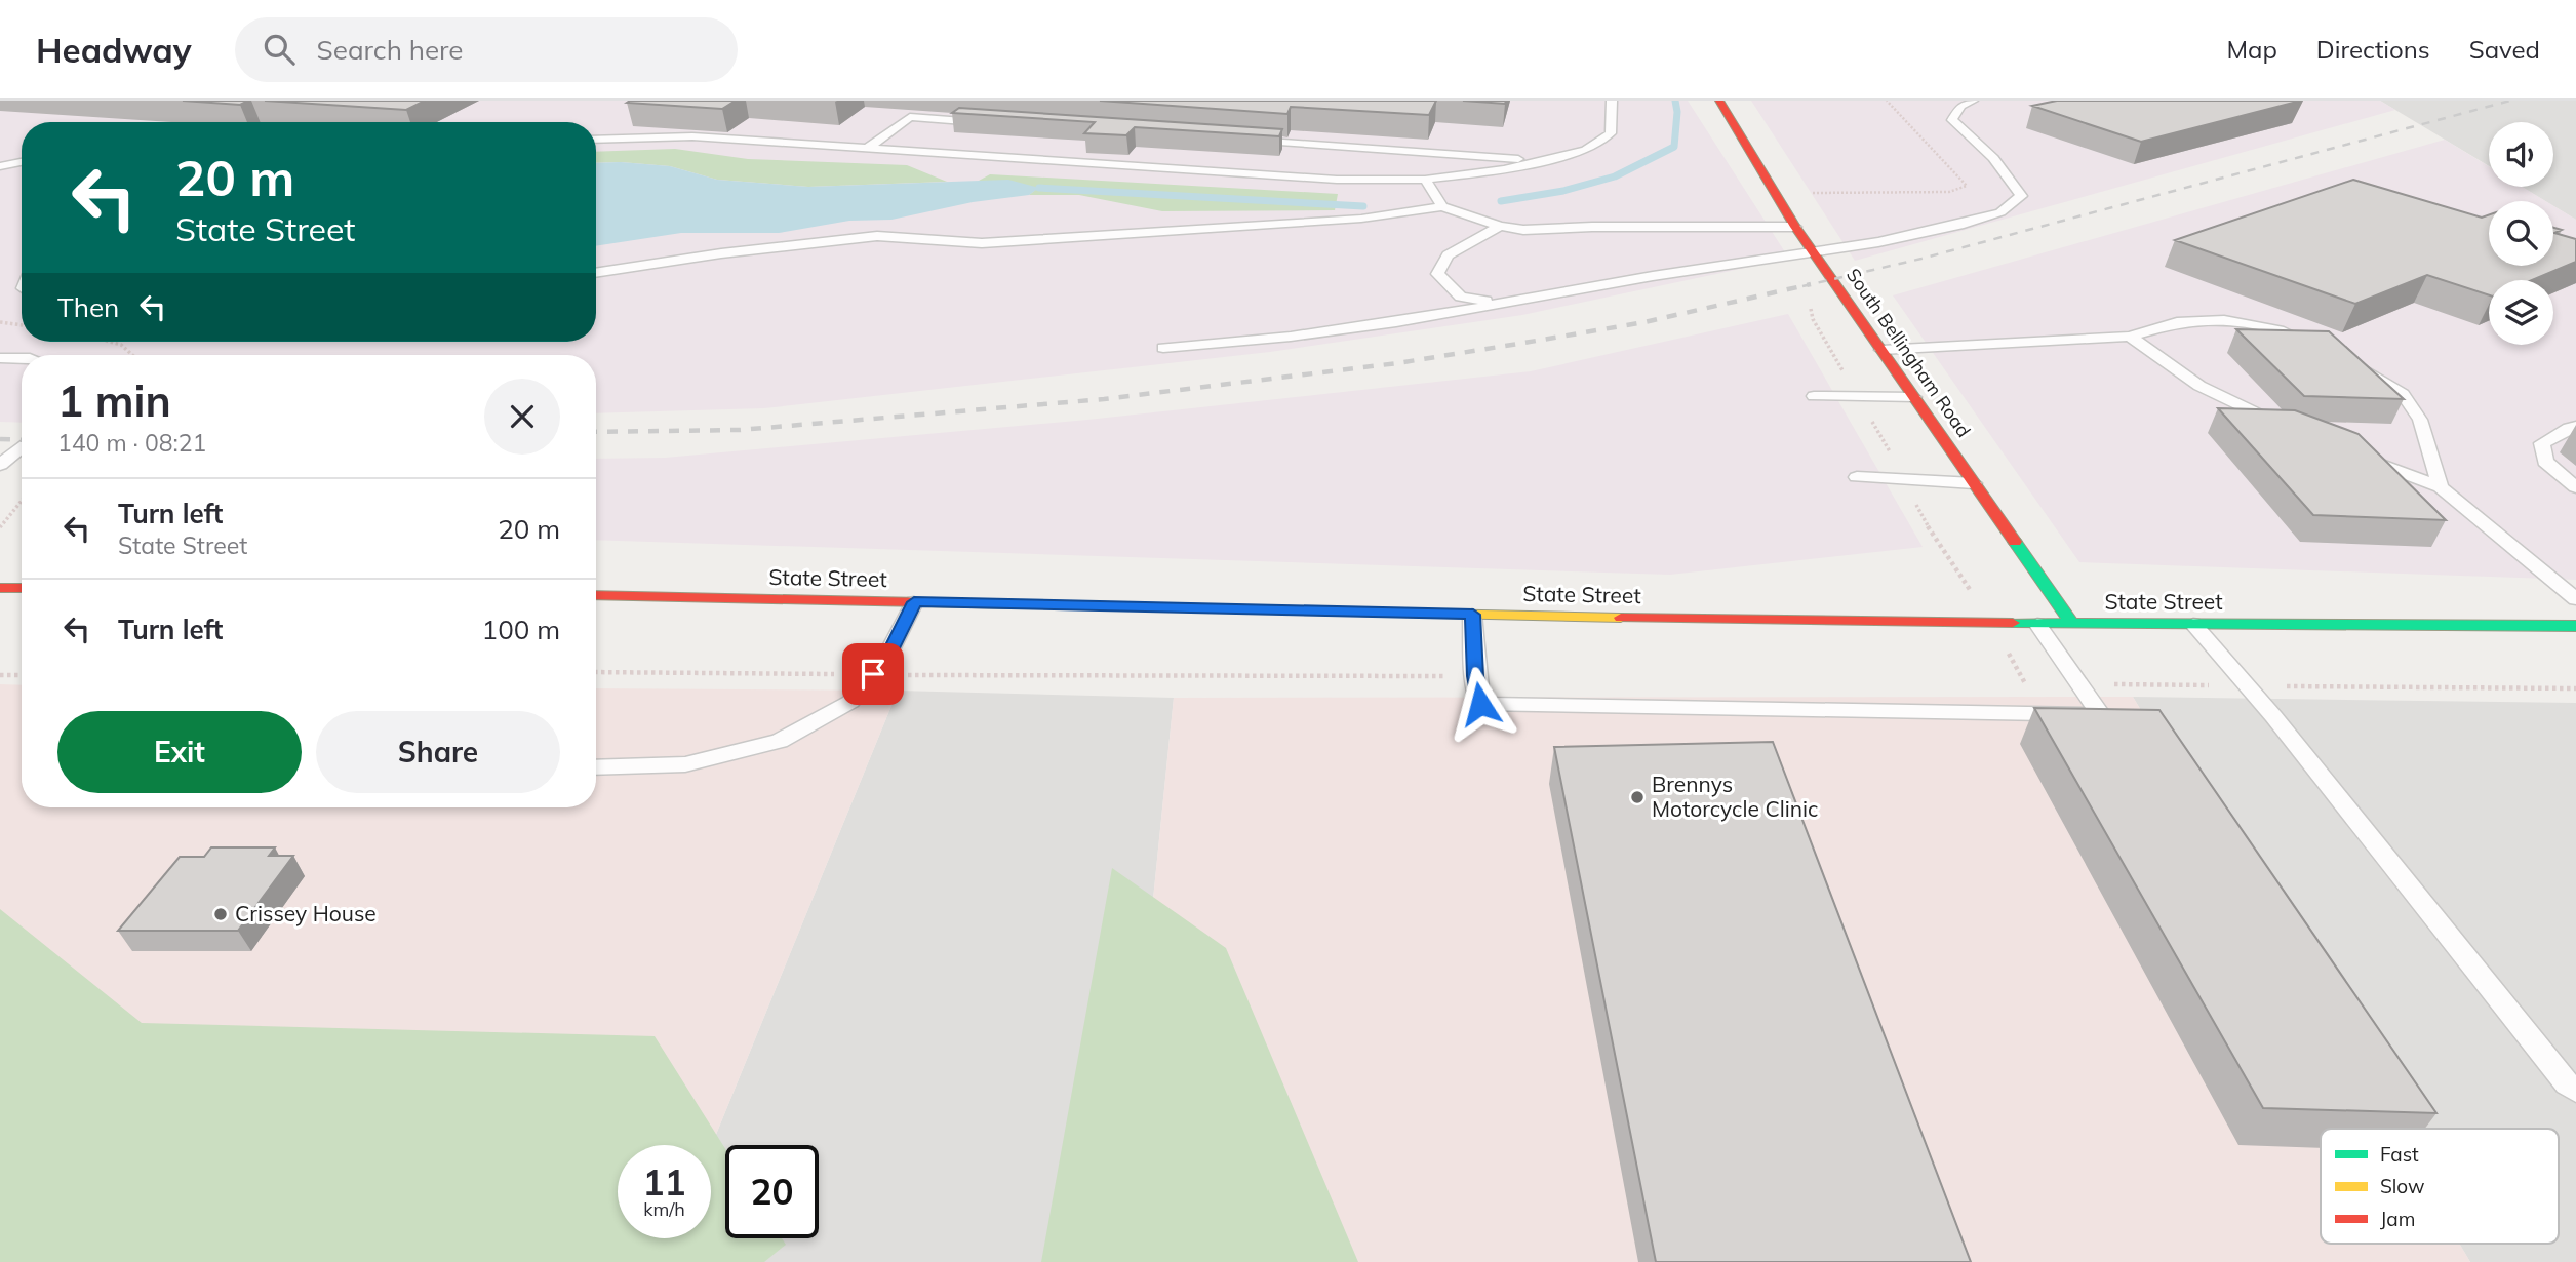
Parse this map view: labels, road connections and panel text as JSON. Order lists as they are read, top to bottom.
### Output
{
  "streets": {
    "main road": ["South Bellingham Road", "State Street"]
  },
  "crossings": [
    ["South Bellingham Road", "State Street"]
  ],
  "places": ["Brennys Motorcycle Clinic", "Crissey House"],
  "legend": ["Fast", "Slow", "Jam"],
  "page": {
    "header": "Headway",
    "search": "Search here",
    "nav": ["Map", "Directions", "Saved"],
    "turn": ["20 m", "State Street"],
    "then": "Then",
    "heading": ["1 min", "140 m · 08:21"],
    "list": [
      {
        "name": "Turn left",
        "note": "State Street",
        "value": "20 m"
      },
      {
        "name": "Turn left",
        "value": "100 m"
      }
    ],
    "buttons": ["Exit", "Share"],
    "speed": "11 km/h",
    "limit": "20"
  }
}
